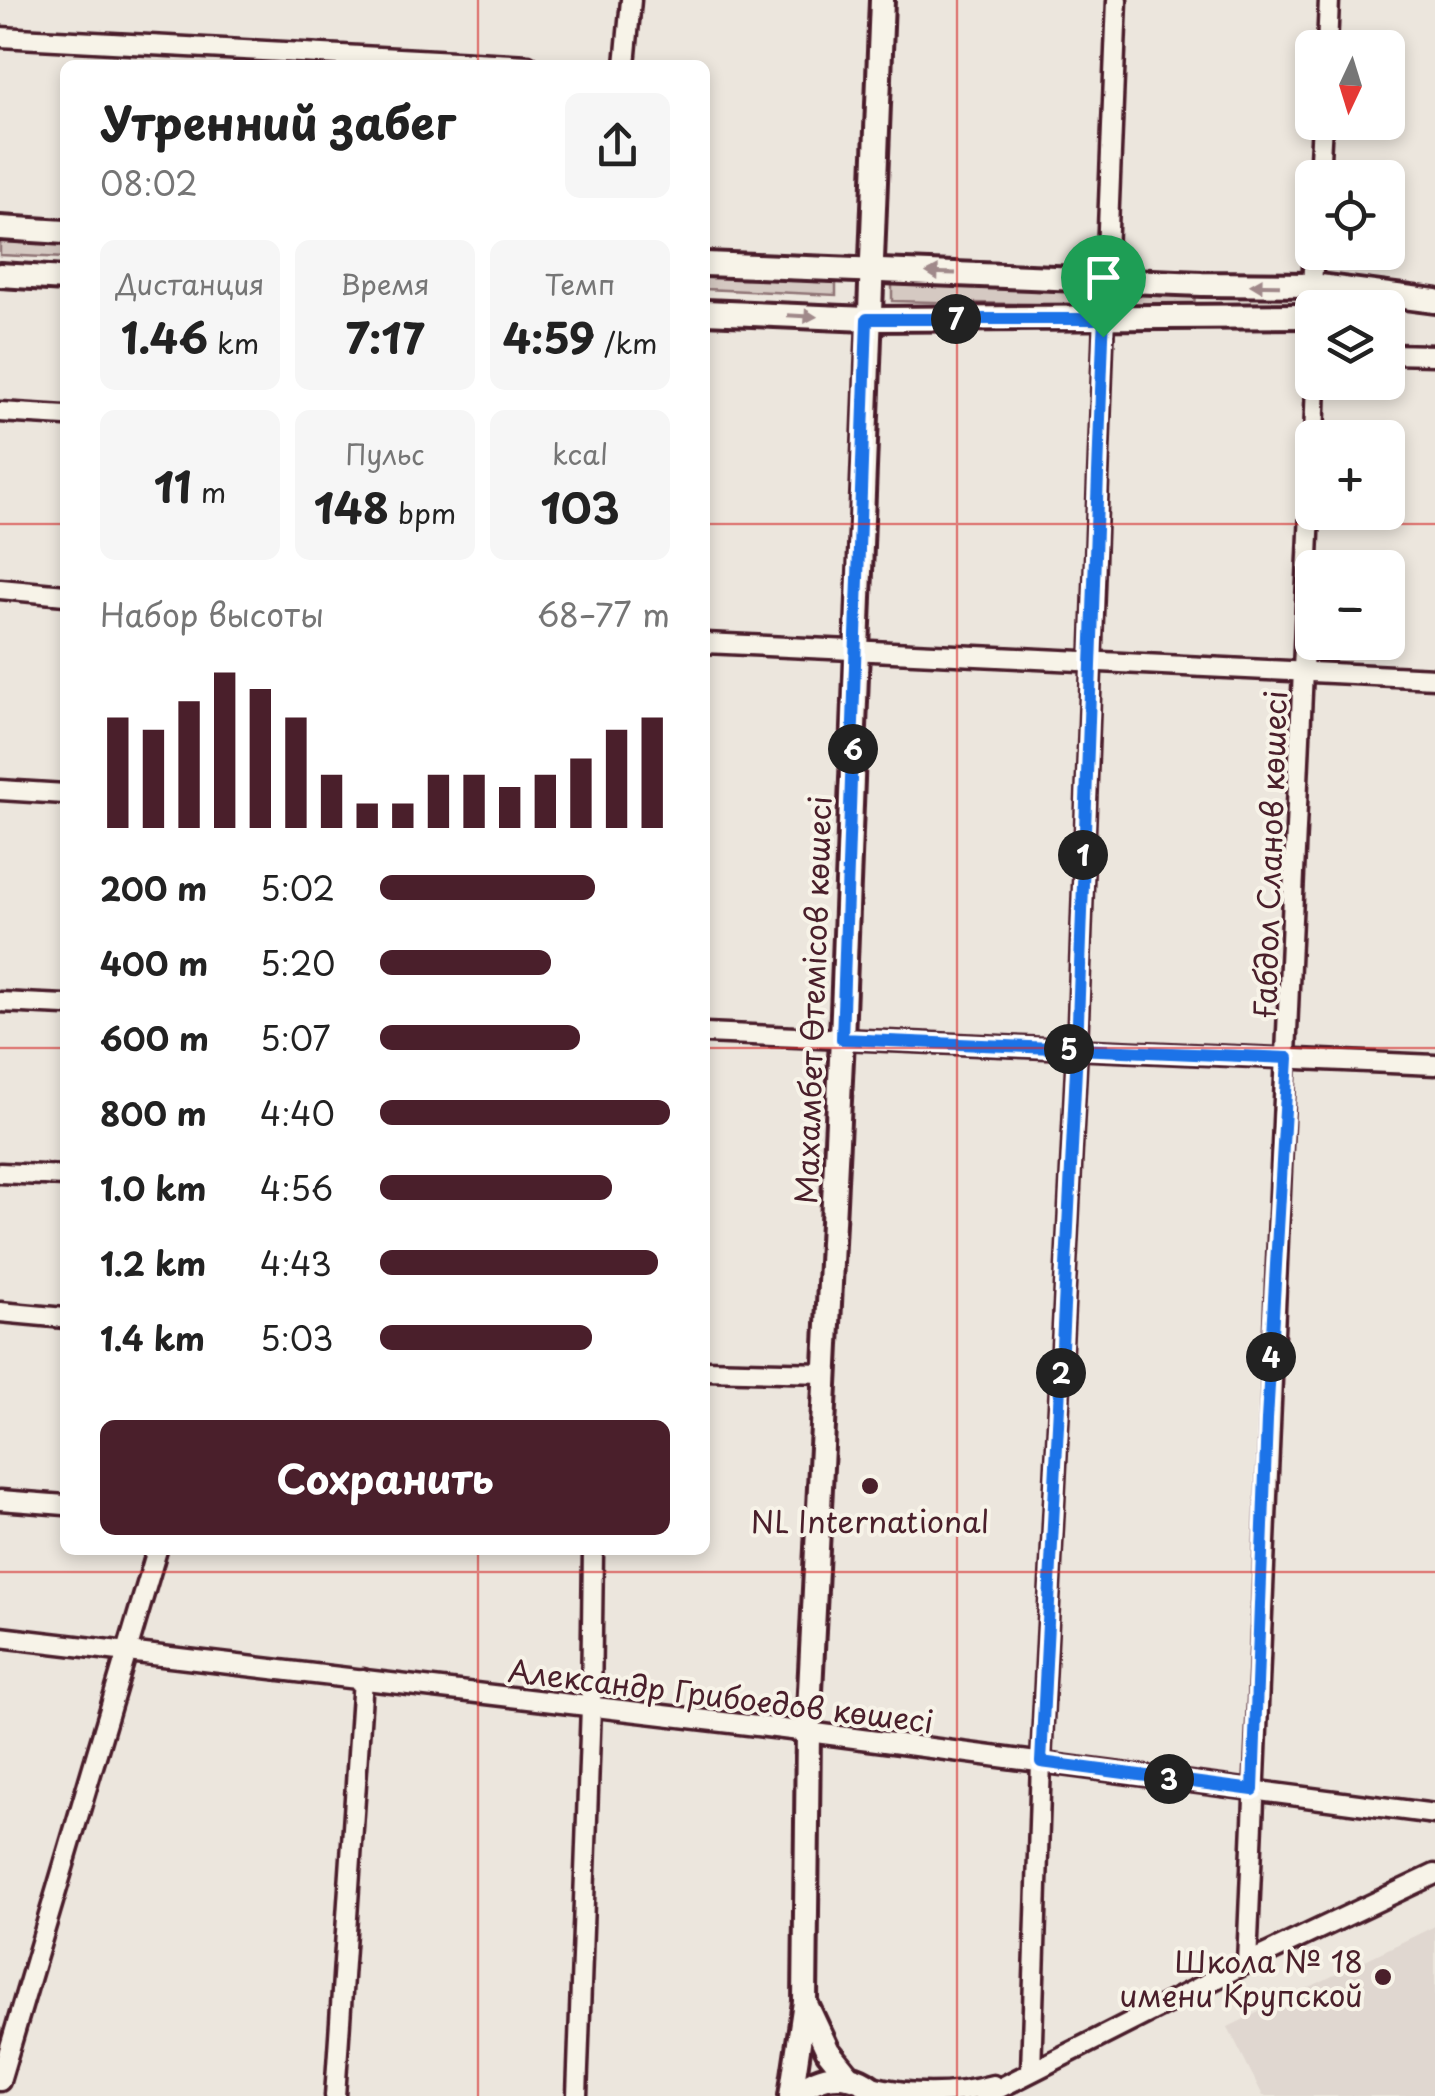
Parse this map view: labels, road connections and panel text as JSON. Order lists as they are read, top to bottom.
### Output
{
  "streets": {
    "main road": ["Махамбет Өтемісов көшесі"],
    "street": ["Ғабдол Сланов көшесі", "Александр Грибоедов көшесі"]
  },
  "crossings": [
    ["Ғабдол Сланов көшесі", "Александр Грибоедов көшесі"],
    ["Махамбет Өтемісов көшесі", "Александр Грибоедов көшесі"]
  ],
  "places": ["NL International", "Школа № 18 имени Крупской"],
  "north": "bottom",
  "page": {
    "map_buttons": ["+", "−"],
    "heading": ["Утренний забег", "08:02"],
    "stats": [
      ["Дистанция", "1.46 km"],
      ["Время", "7:17"],
      ["Темп", "4:59 /km"],
      ["11 m"],
      ["Пульс", "148 bpm"],
      ["kcal", "103"]
    ],
    "pins": [
      "7",
      "6",
      "1",
      "5",
      "4",
      "2",
      "3"
    ],
    "chart": ["Набор высоты", "68–77 m"],
    "list": [
      {
        "name": "200 m",
        "note": "5:02"
      },
      {
        "name": "400 m",
        "note": "5:20"
      },
      {
        "name": "600 m",
        "note": "5:07"
      },
      {
        "name": "800 m",
        "note": "4:40"
      },
      {
        "name": "1.0 km",
        "note": "4:56"
      },
      {
        "name": "1.2 km",
        "note": "4:43"
      },
      {
        "name": "1.4 km",
        "note": "5:03"
      }
    ],
    "buttons": "Сохранить"
  }
}
